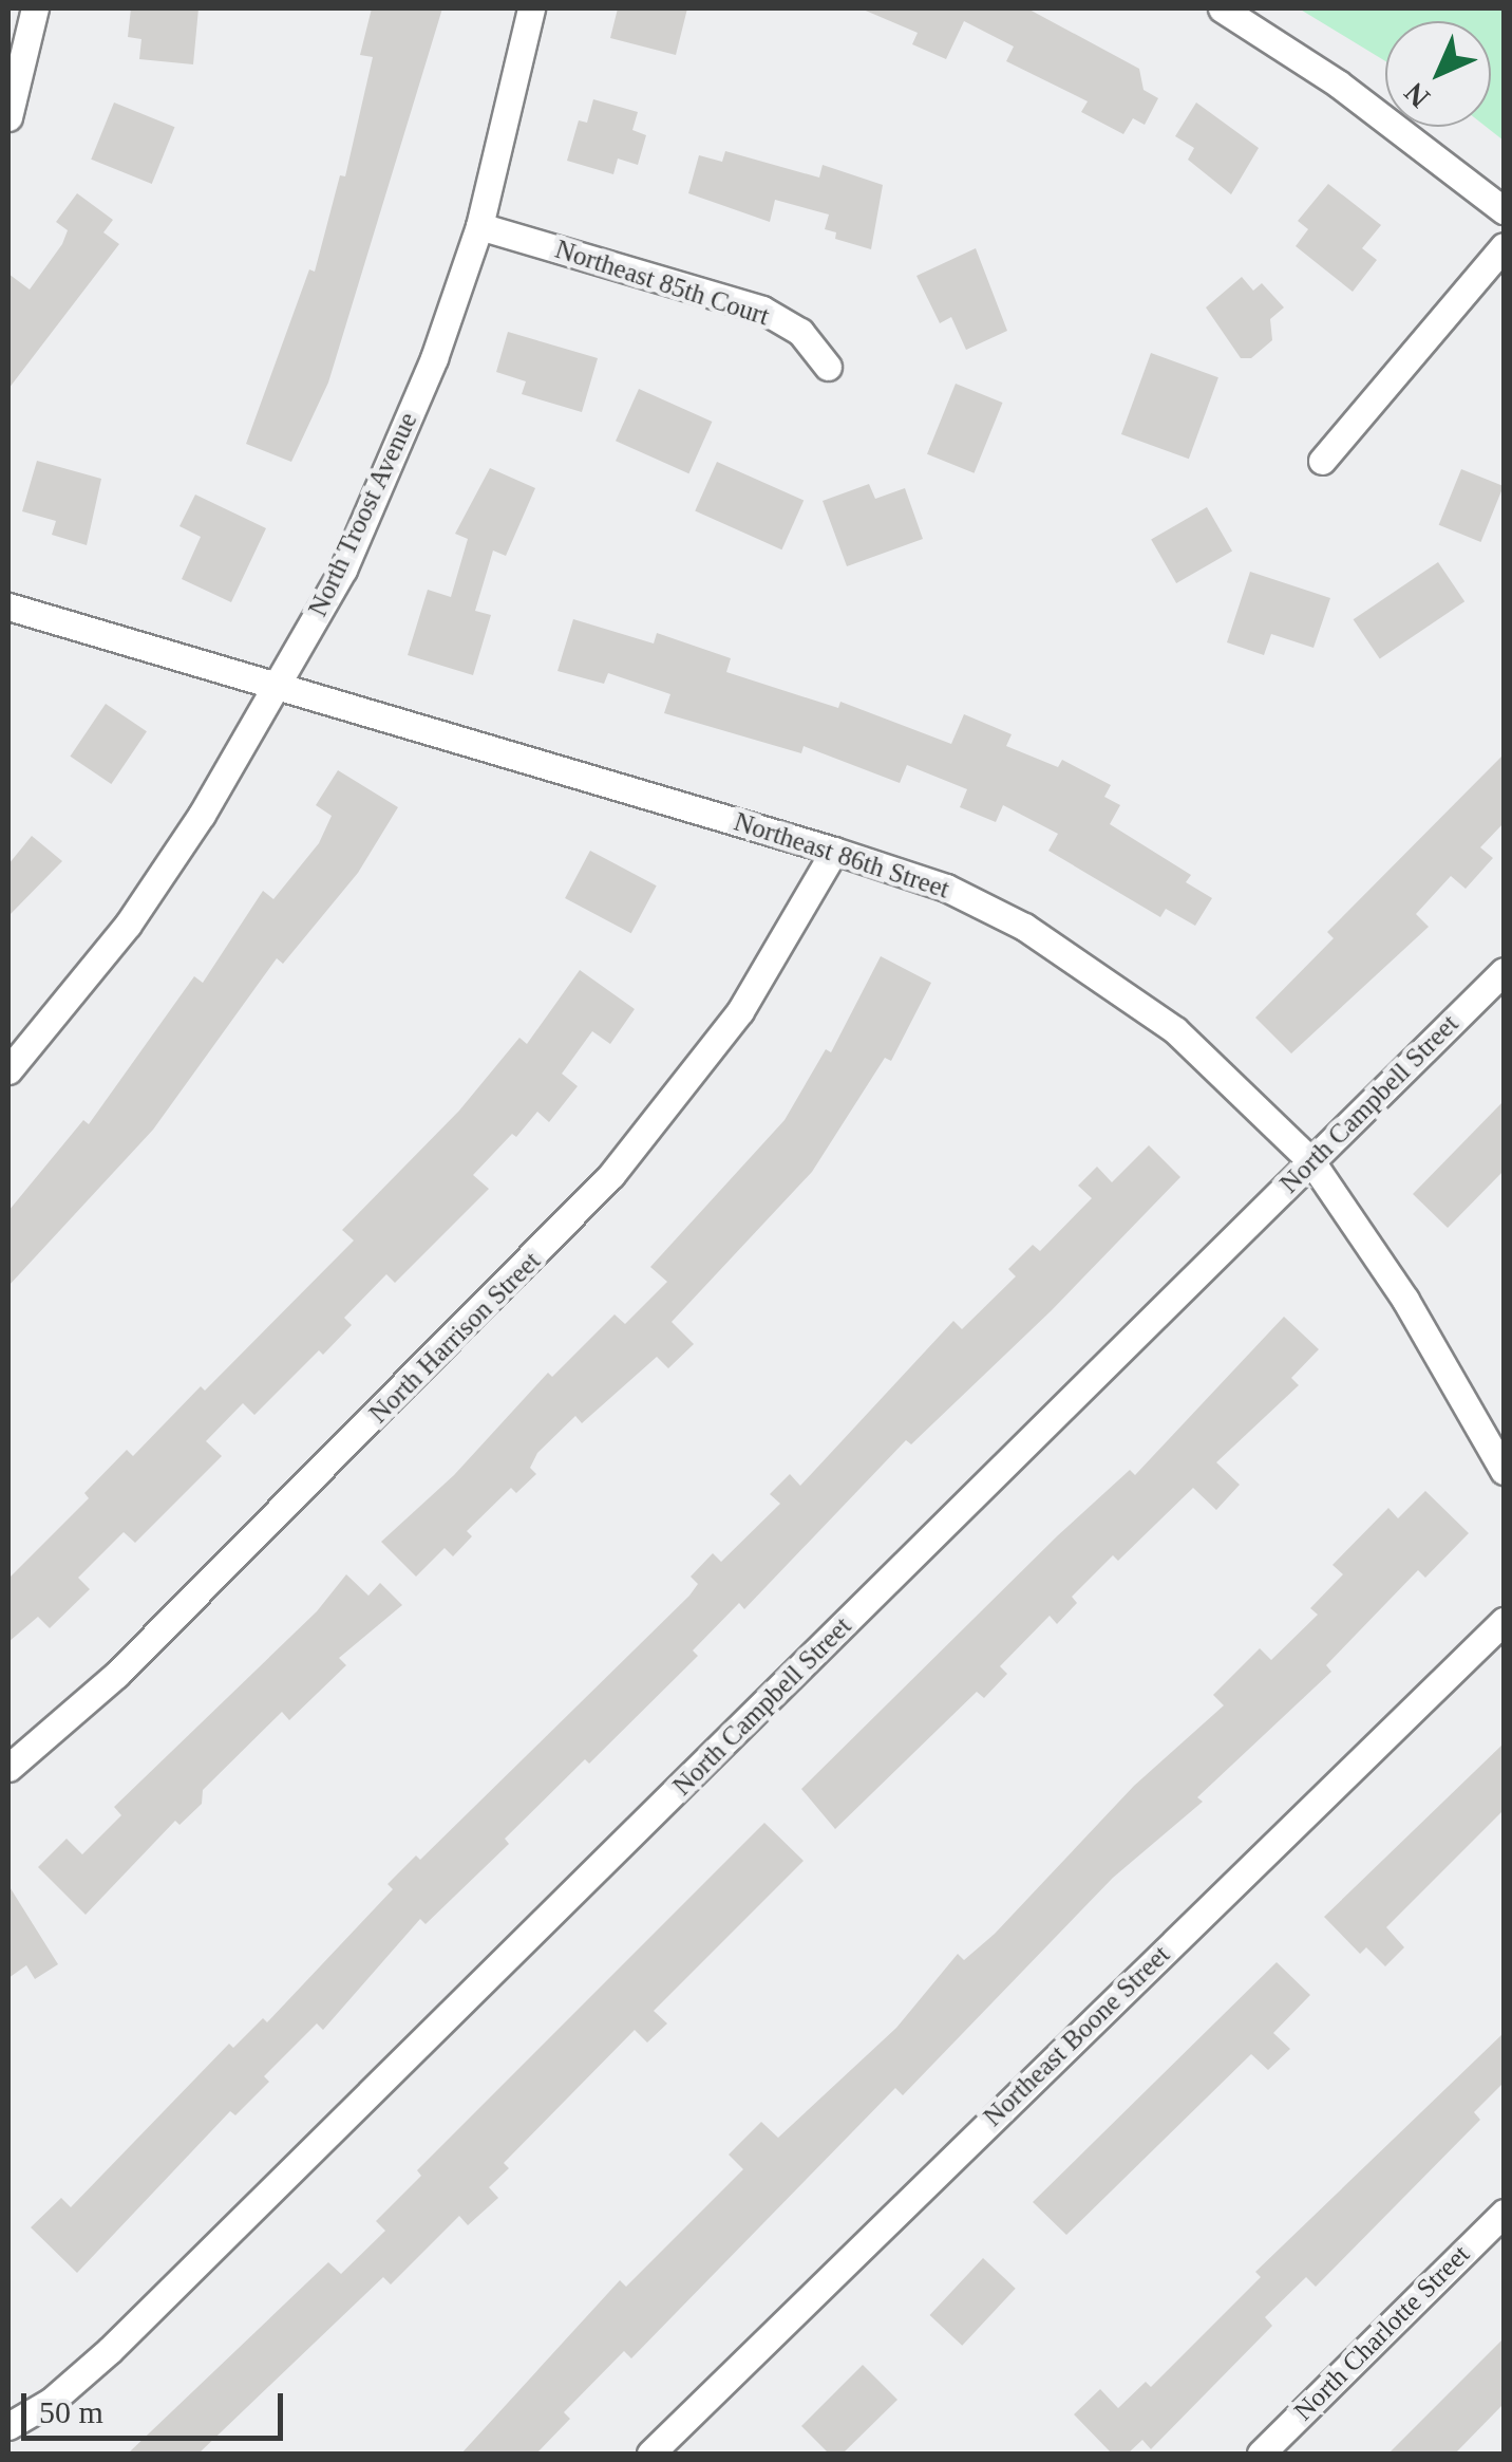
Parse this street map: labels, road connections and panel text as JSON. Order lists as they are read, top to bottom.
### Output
{
  "streets": {
    "street": [
      "Northeast 85th Court",
      "North Troost Avenue",
      "Northeast 86th Street",
      "North Campbell Street",
      "North Harrison Street",
      "Northeast Boone Street",
      "North Charlotte Street"
    ]
  },
  "crossings": [
    ["Northeast 85th Court", "North Troost Avenue"],
    ["North Troost Avenue", "Northeast 86th Street"],
    ["Northeast 86th Street", "North Campbell Street"],
    ["Northeast 86th Street", "North Harrison Street"]
  ],
  "scale_bar": "50 m",
  "north": "bottom left"
}
